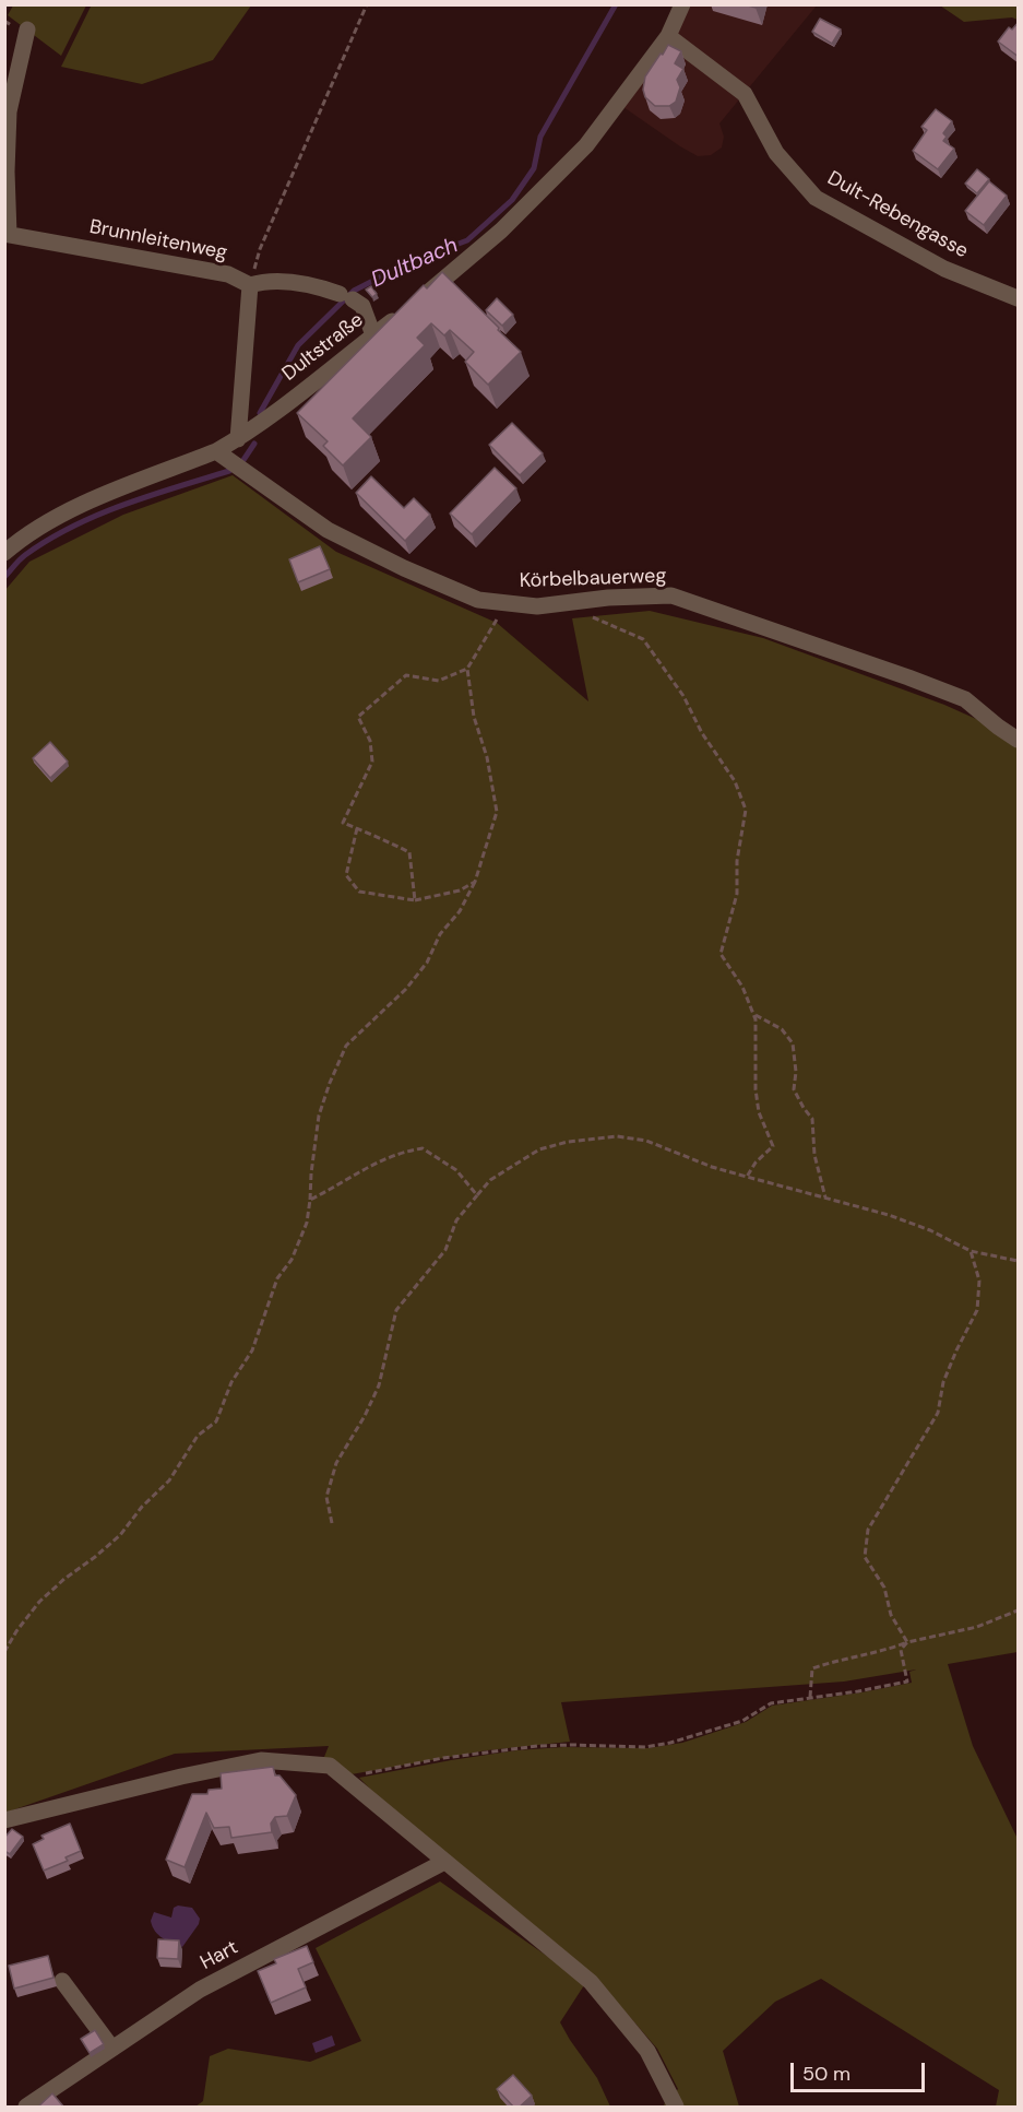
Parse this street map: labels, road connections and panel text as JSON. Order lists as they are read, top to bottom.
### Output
{
  "streets": {
    "street": [
      "Dult-Rebengasse",
      "Brunnleitenweg",
      "Dultstraße",
      "Körbelbauerweg",
      "Hart"
    ]
  },
  "crossings": [
    ["Brunnleitenweg", "Dultstraße"],
    ["Dultstraße", "Körbelbauerweg"]
  ],
  "water": ["Dultbach"],
  "scale_bar": "50 m"
}
